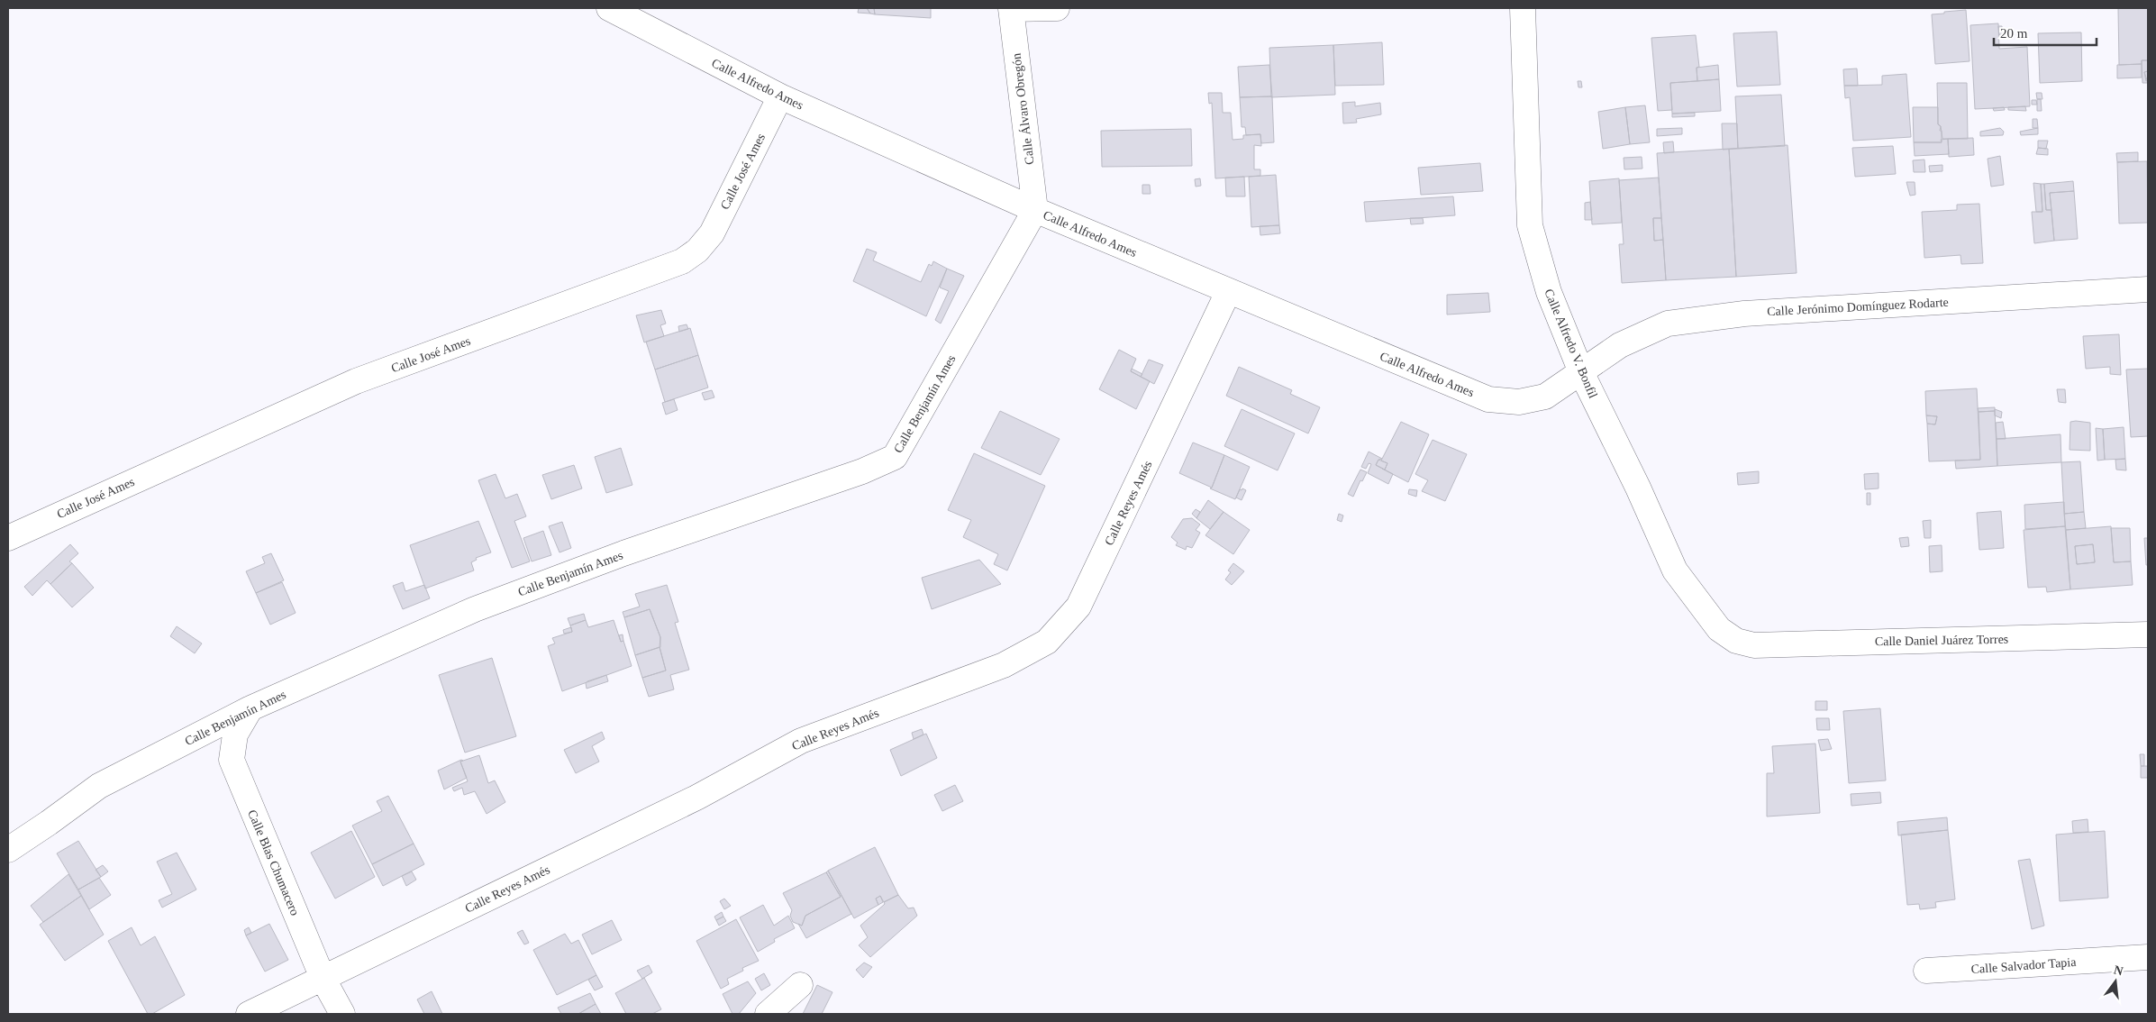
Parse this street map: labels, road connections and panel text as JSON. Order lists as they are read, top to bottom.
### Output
{
  "streets": {
    "street": [
      "Calle Alfredo Ames",
      "Calle Álvaro Obregón",
      "Calle José Ames",
      "Calle Jerónimo Domínguez Rodarte",
      "Calle Alfredo V. Bonfil",
      "Calle Benjamín Ames",
      "Calle Reyes Amés",
      "Calle Daniel Juárez Torres",
      "Calle Blas Chumacero",
      "Calle Salvador Tapia"
    ]
  },
  "crossings": [
    ["Calle Alfredo Ames", "Calle Álvaro Obregón"],
    ["Calle Alfredo Ames", "Calle José Ames"],
    ["Calle Alfredo Ames", "Calle Jerónimo Domínguez Rodarte"],
    ["Calle Alfredo Ames", "Calle Alfredo V. Bonfil"],
    ["Calle Alfredo Ames", "Calle Benjamín Ames"],
    ["Calle Alfredo Ames", "Calle Reyes Amés"],
    ["Calle Álvaro Obregón", "Calle Benjamín Ames"],
    ["Calle Jerónimo Domínguez Rodarte", "Calle Alfredo V. Bonfil"],
    ["Calle Alfredo V. Bonfil", "Calle Daniel Juárez Torres"],
    ["Calle Benjamín Ames", "Calle Blas Chumacero"],
    ["Calle Reyes Amés", "Calle Blas Chumacero"]
  ],
  "scale_bar": "20 m",
  "north": "top"
}
